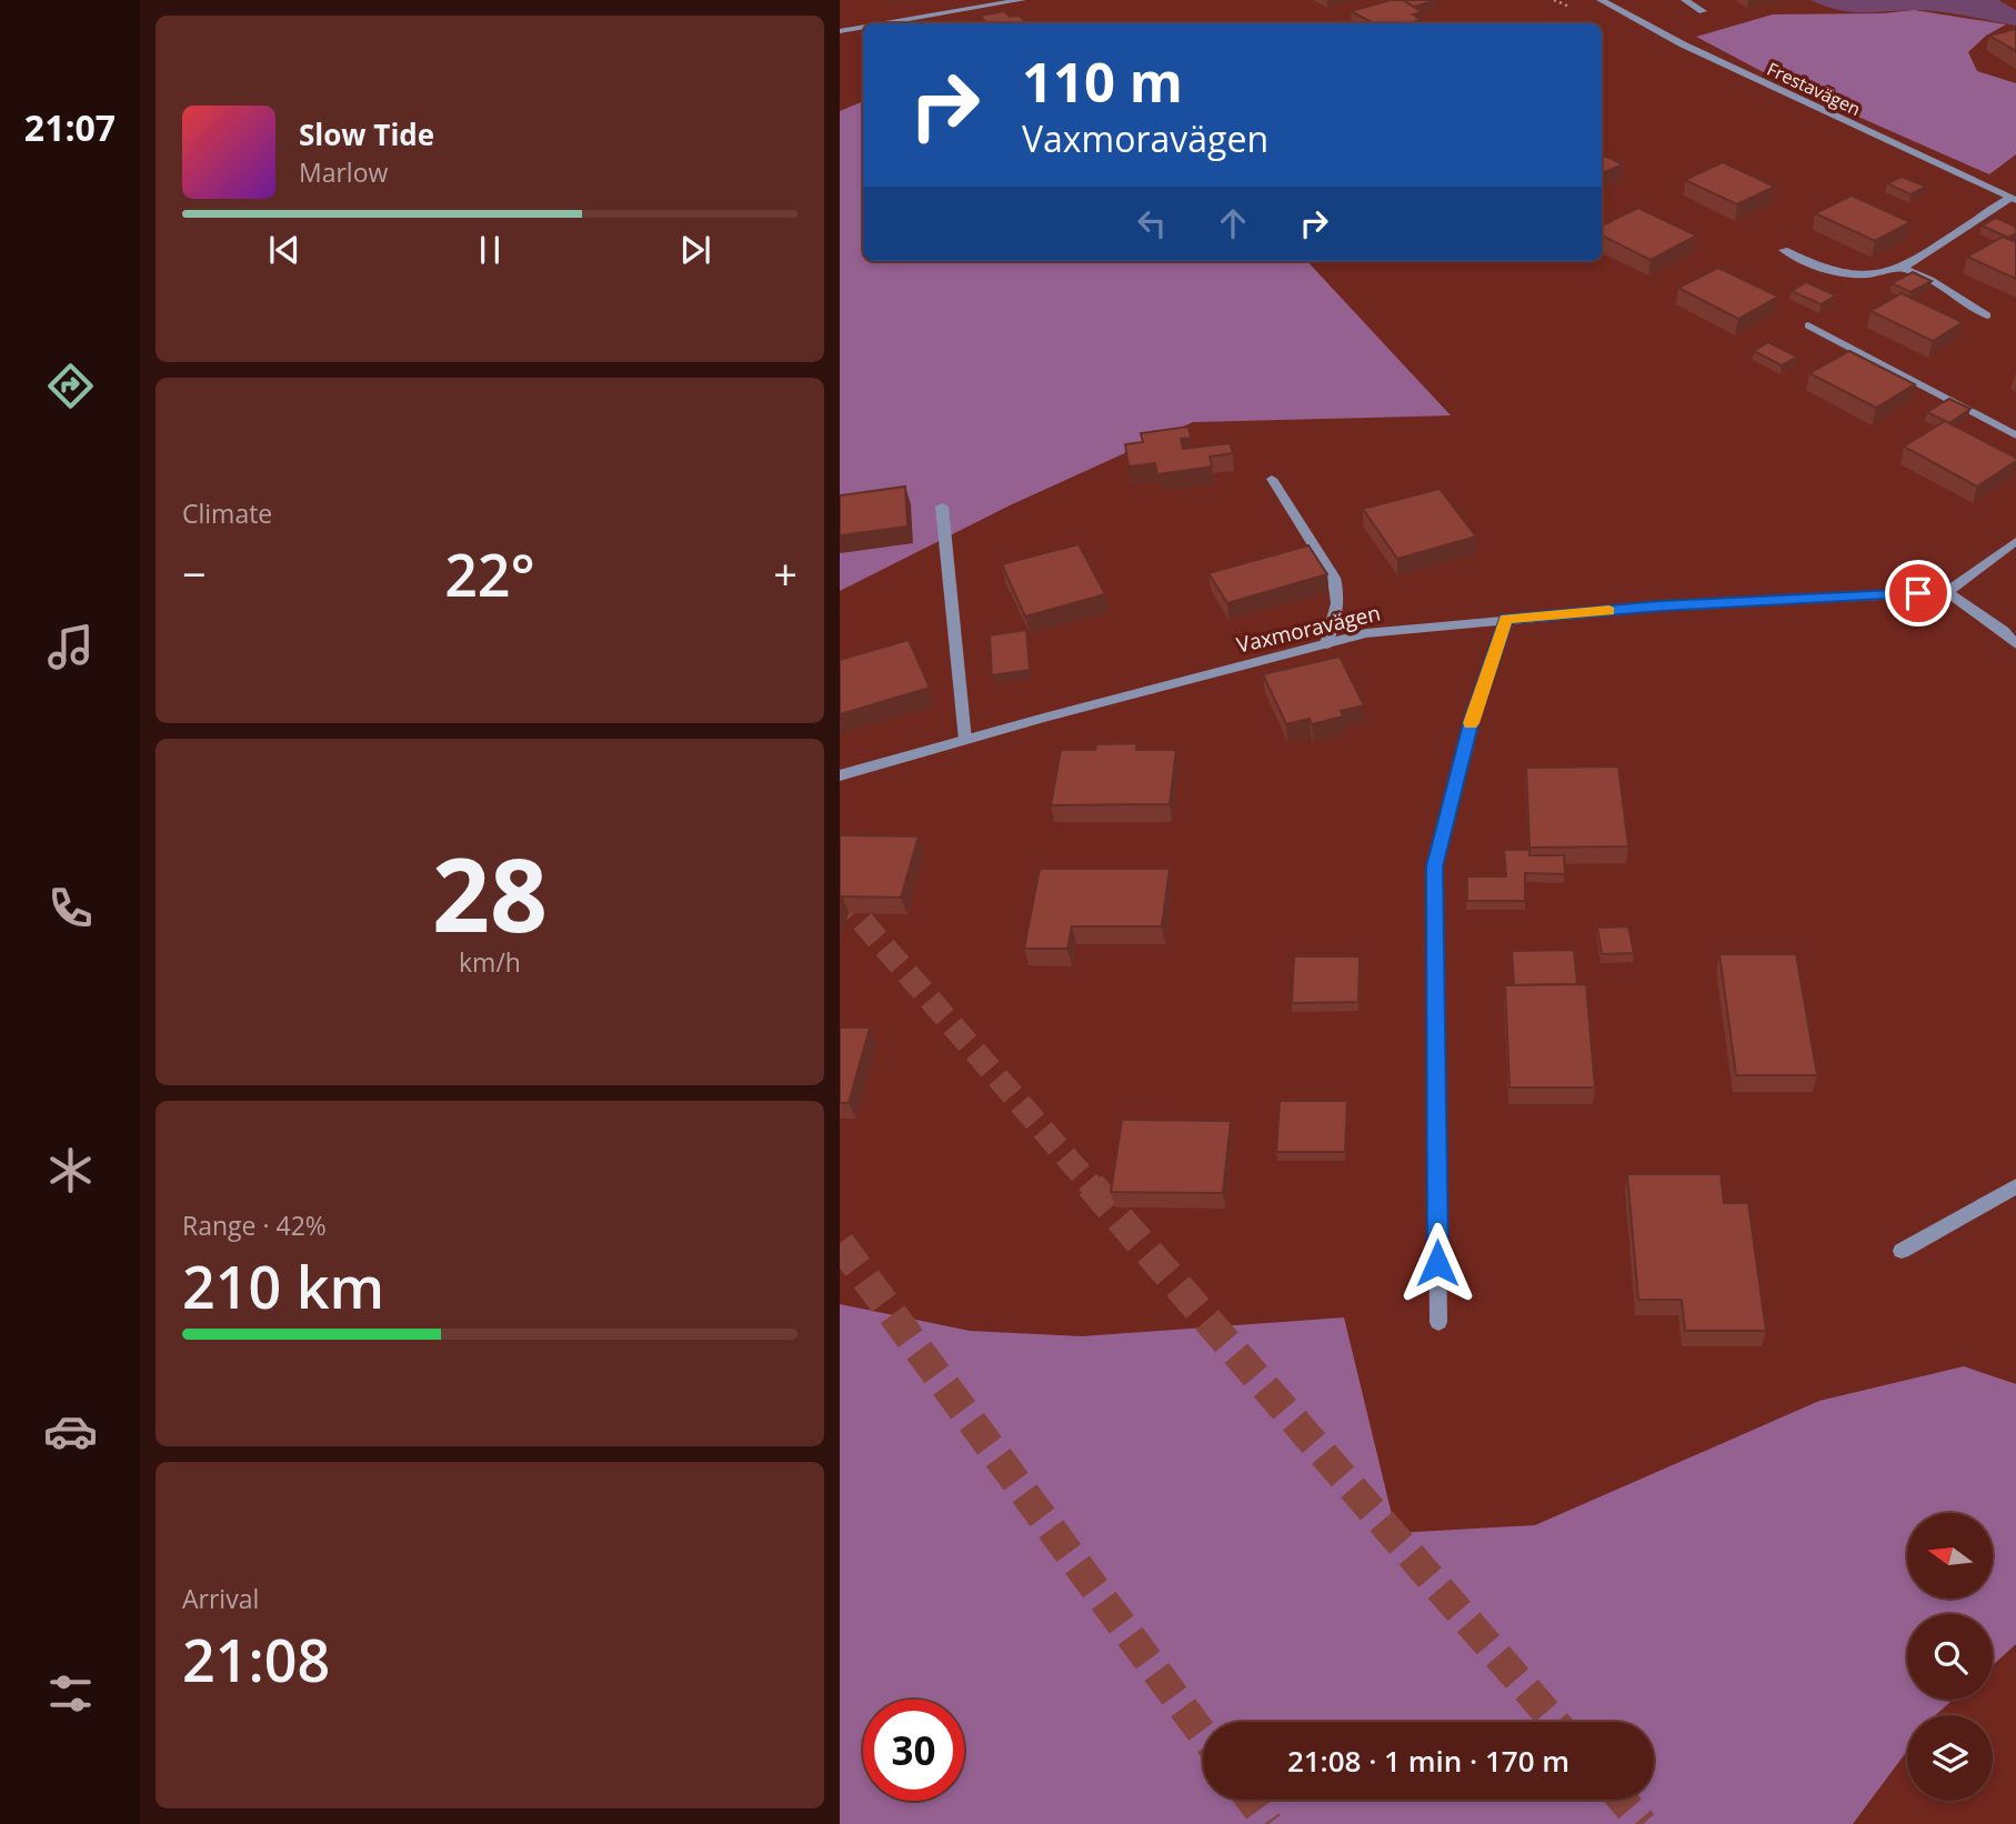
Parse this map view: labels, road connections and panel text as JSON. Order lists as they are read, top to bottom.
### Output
{
  "streets": {
    "street": ["Frestavägen", "Vaxmoravägen"]
  },
  "north": "left",
  "page": {
    "tabs": "21:07",
    "turn": ["110 m", "Vaxmoravägen"],
    "song": ["Slow Tide", "Marlow"],
    "tile": [
      "Climate",
      ["28", "km/h"],
      ["Range · 42%", "210 km"],
      ["Arrival", "21:08"]
    ],
    "heat": ["−", "22°", "+"],
    "limit": "30",
    "trip": "21:08 · 1 min · 170 m"
  }
}
